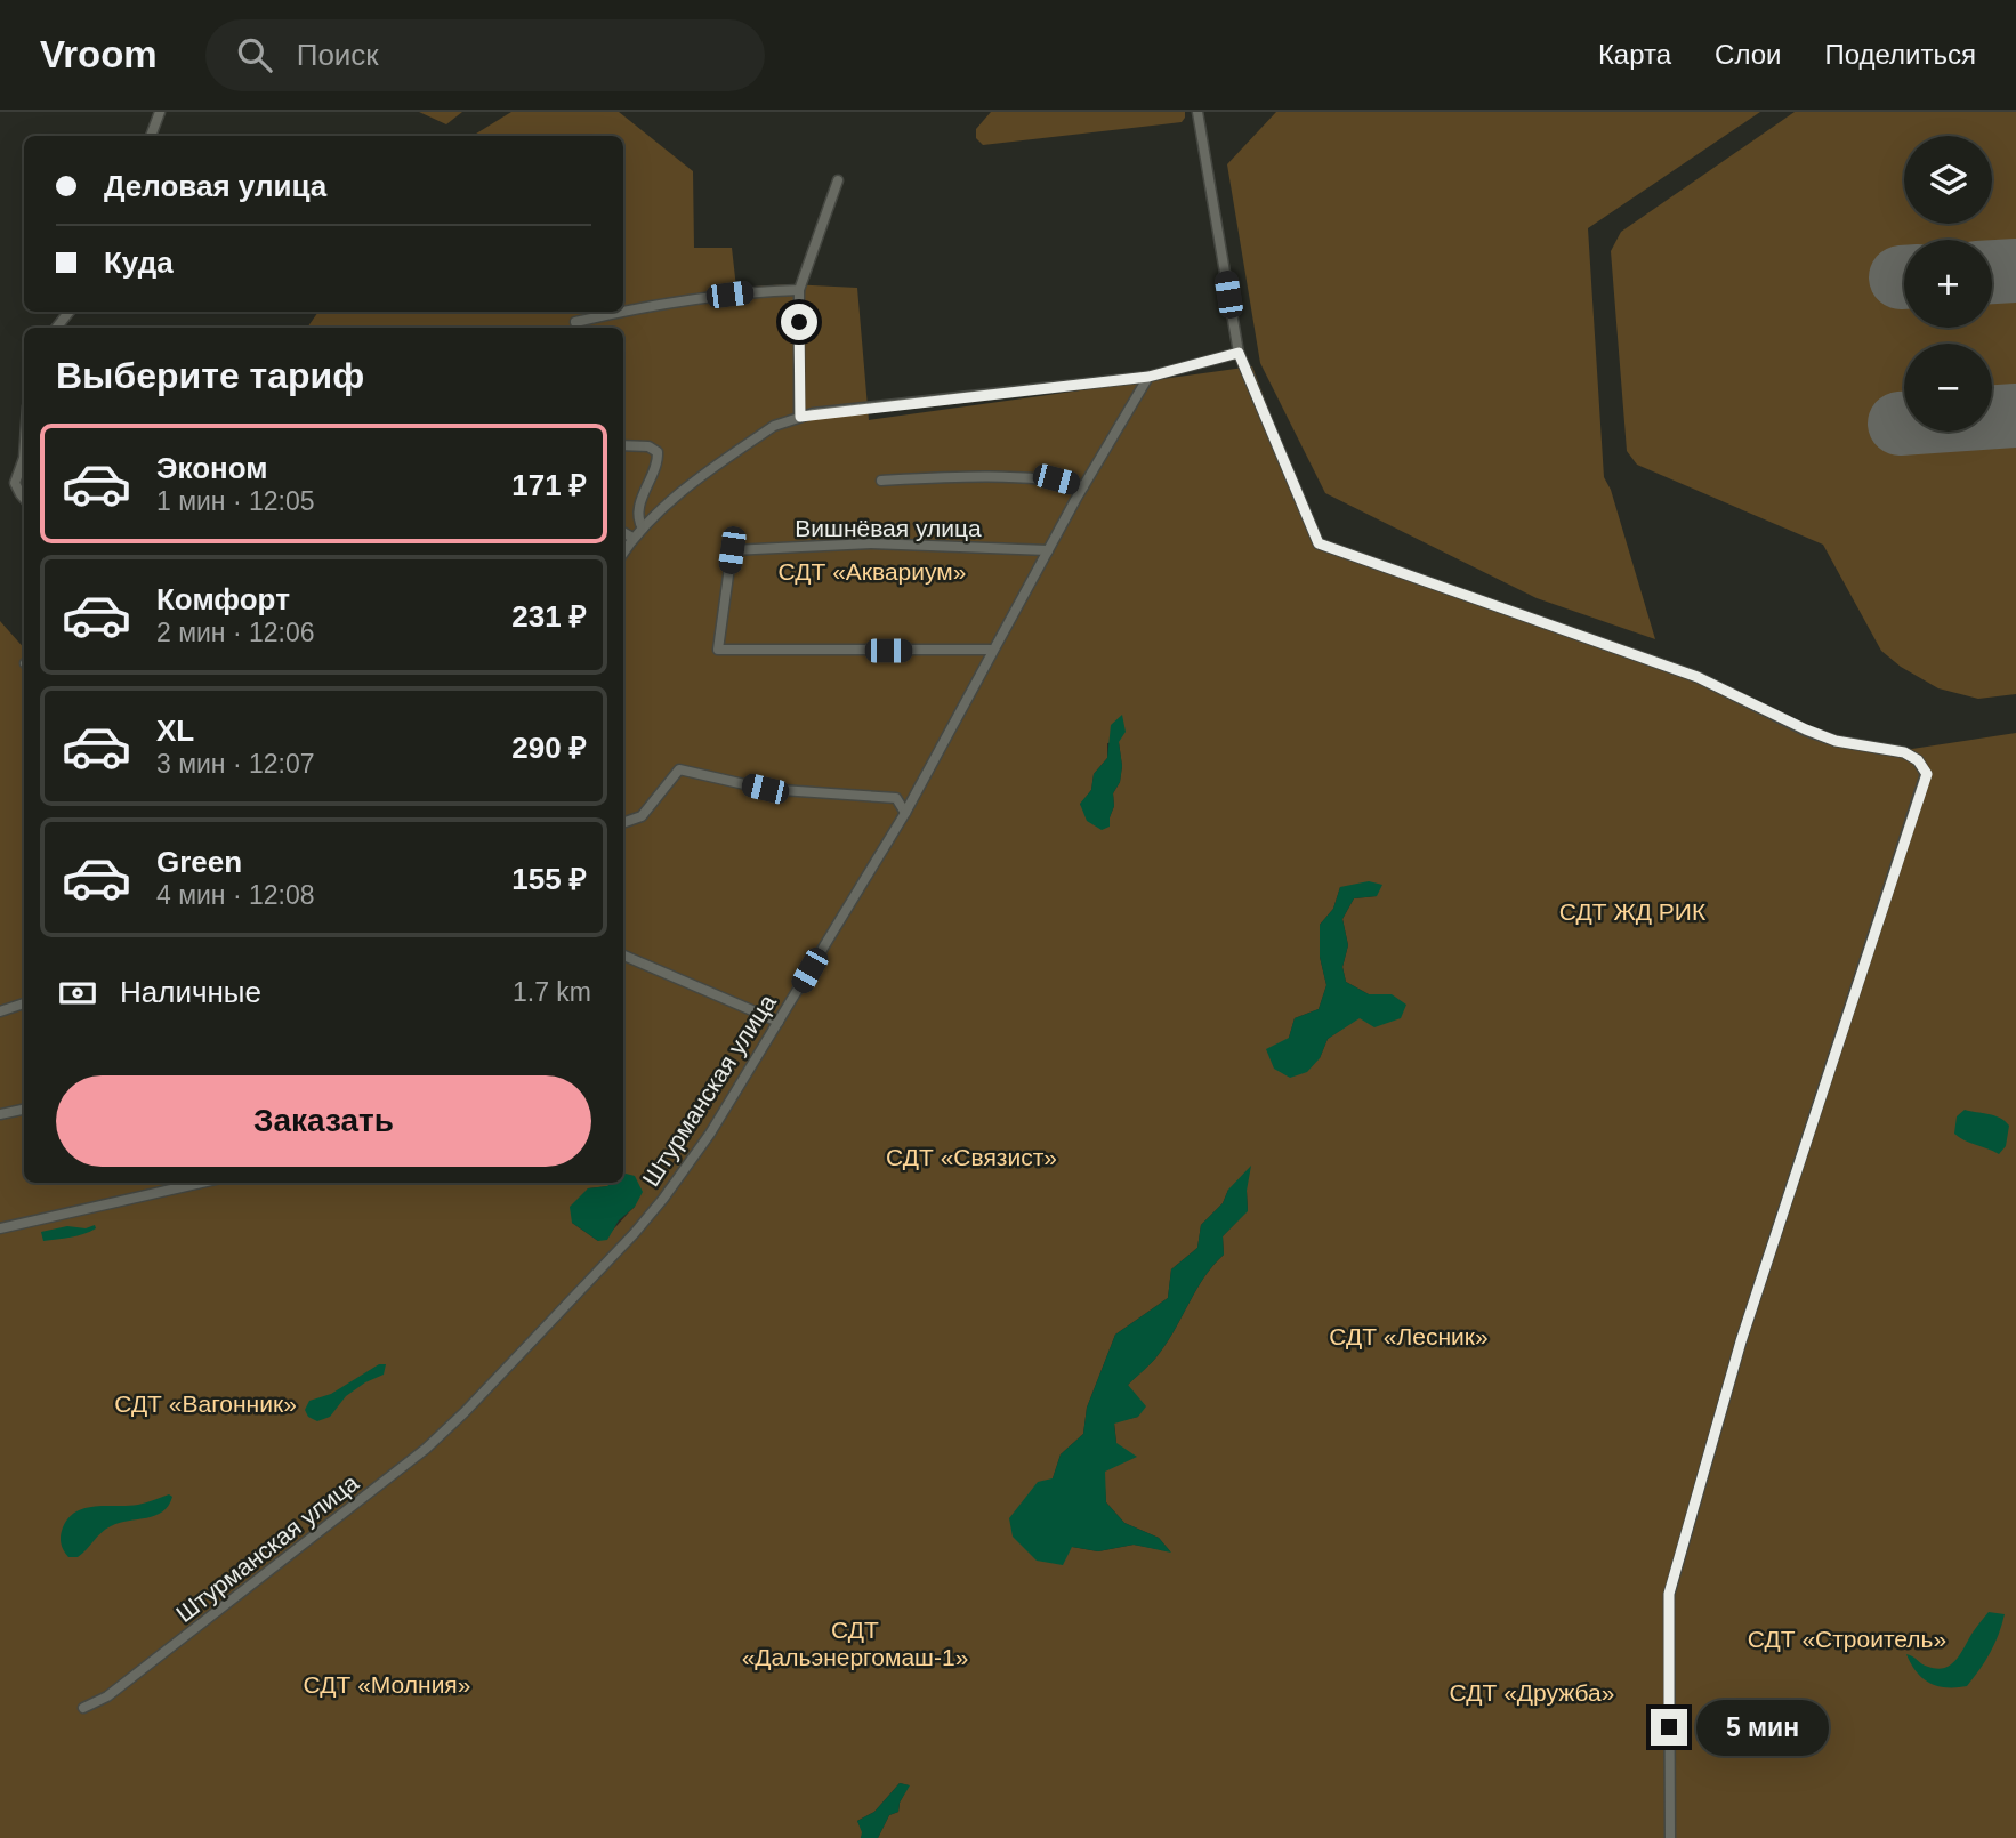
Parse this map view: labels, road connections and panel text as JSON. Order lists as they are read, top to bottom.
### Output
{
  "streets": {
    "street": ["Вишнёвая улица", "Штурманская улица"]
  },
  "crossings": [
    ["Вишнёвая улица", "Штурманская улица"]
  ],
  "parks": [
    "СДТ «Аквариум»",
    "СДТ ЖД РИК",
    "СДТ «Связист»",
    "СДТ «Лесник»",
    "СДТ «Вагонник»",
    "СДТ «Дальэнергомаш-1»",
    "СДТ «Строитель»",
    "СДТ «Молния»",
    "СДТ «Дружба»"
  ],
  "page": {
    "header": "Vroom",
    "search": "Поиск",
    "nav": ["Карта", "Слои", "Поделиться"],
    "map_buttons": ["+", "−"],
    "banner": ["Деловая улица", "Куда"],
    "heading": "Выберите тариф",
    "list": [
      {
        "name": "Эконом",
        "note": "1 мин · 12:05",
        "value": "171 ₽"
      },
      {
        "name": "Комфорт",
        "note": "2 мин · 12:06",
        "value": "231 ₽"
      },
      {
        "name": "XL",
        "note": "3 мин · 12:07",
        "value": "290 ₽"
      },
      {
        "name": "Green",
        "note": "4 мин · 12:08",
        "value": "155 ₽"
      }
    ],
    "pay": ["Наличные", "1.7 km"],
    "buttons": "Заказать",
    "bubble": "5 мин"
  }
}
